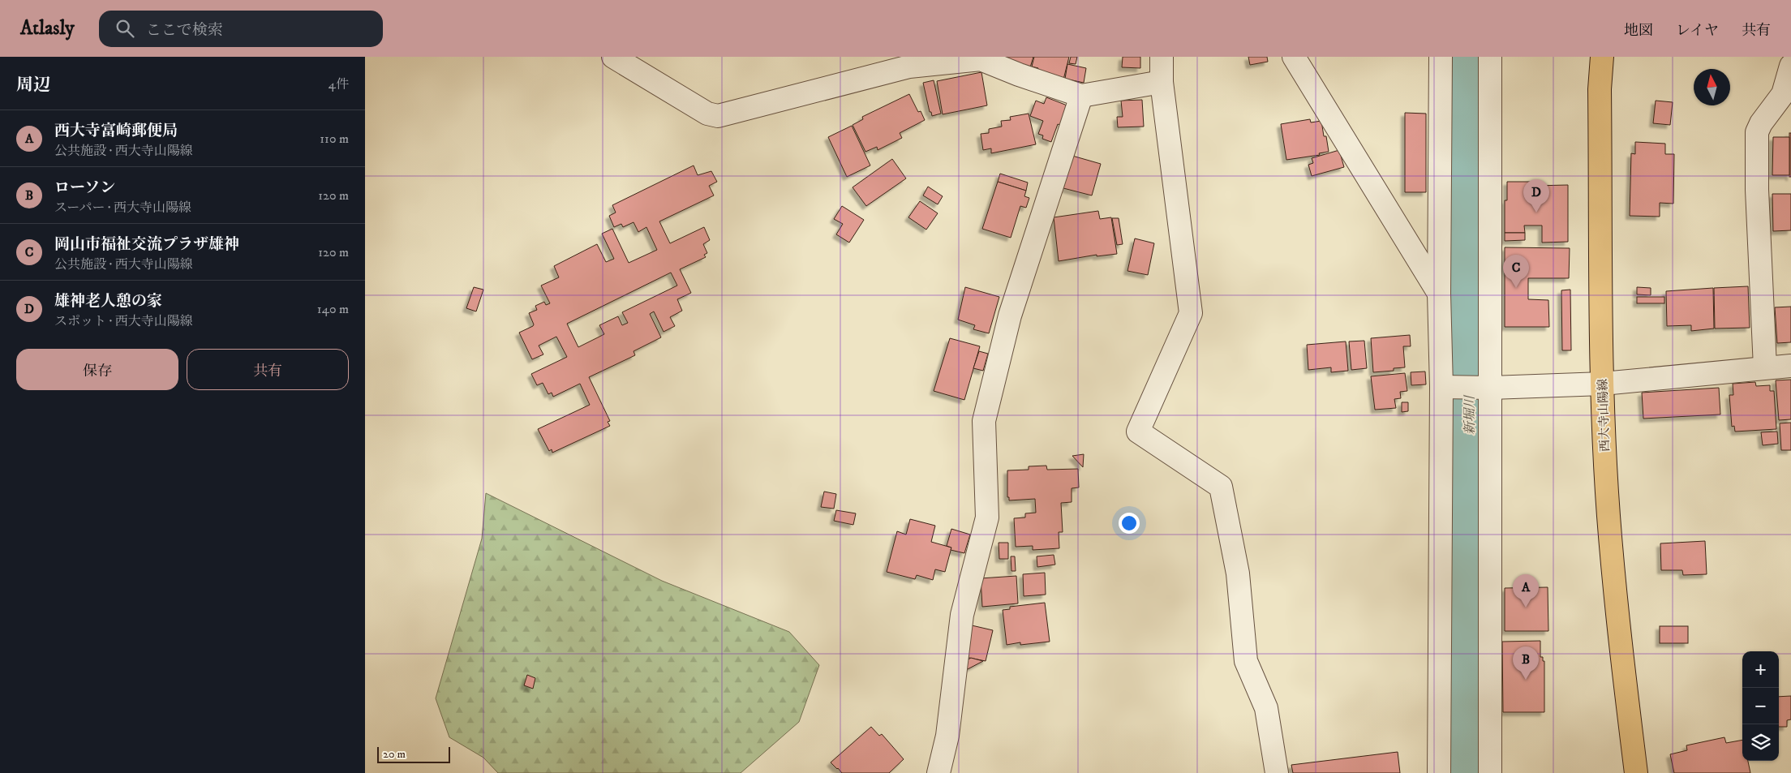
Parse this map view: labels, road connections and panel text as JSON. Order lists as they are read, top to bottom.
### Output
{
  "streets": {
    "main road": ["西大寺山陽線"]
  },
  "water": ["新堀川"],
  "scale_bar": "20 m",
  "north": "top",
  "page": {
    "header": "Atlasly",
    "search": "ここで検索",
    "nav": ["地図", "レイヤ", "共有"],
    "heading": ["周辺", "4件"],
    "list": [
      {
        "mark": "A",
        "name": "西大寺富崎郵便局",
        "note": "公共施設 · 西大寺山陽線",
        "value": "110 m"
      },
      {
        "mark": "B",
        "name": "ローソン",
        "note": "スーパー · 西大寺山陽線",
        "value": "120 m"
      },
      {
        "mark": "C",
        "name": "岡山市福祉交流プラザ雄神",
        "note": "公共施設 · 西大寺山陽線",
        "value": "120 m"
      },
      {
        "mark": "D",
        "name": "雄神老人憩の家",
        "note": "スポット · 西大寺山陽線",
        "value": "140 m"
      }
    ],
    "pins": [
      "D",
      "C",
      "A",
      "B"
    ],
    "buttons": ["保存", "共有"],
    "map_buttons": ["+", "−"],
    "scale": "20 m"
  }
}
